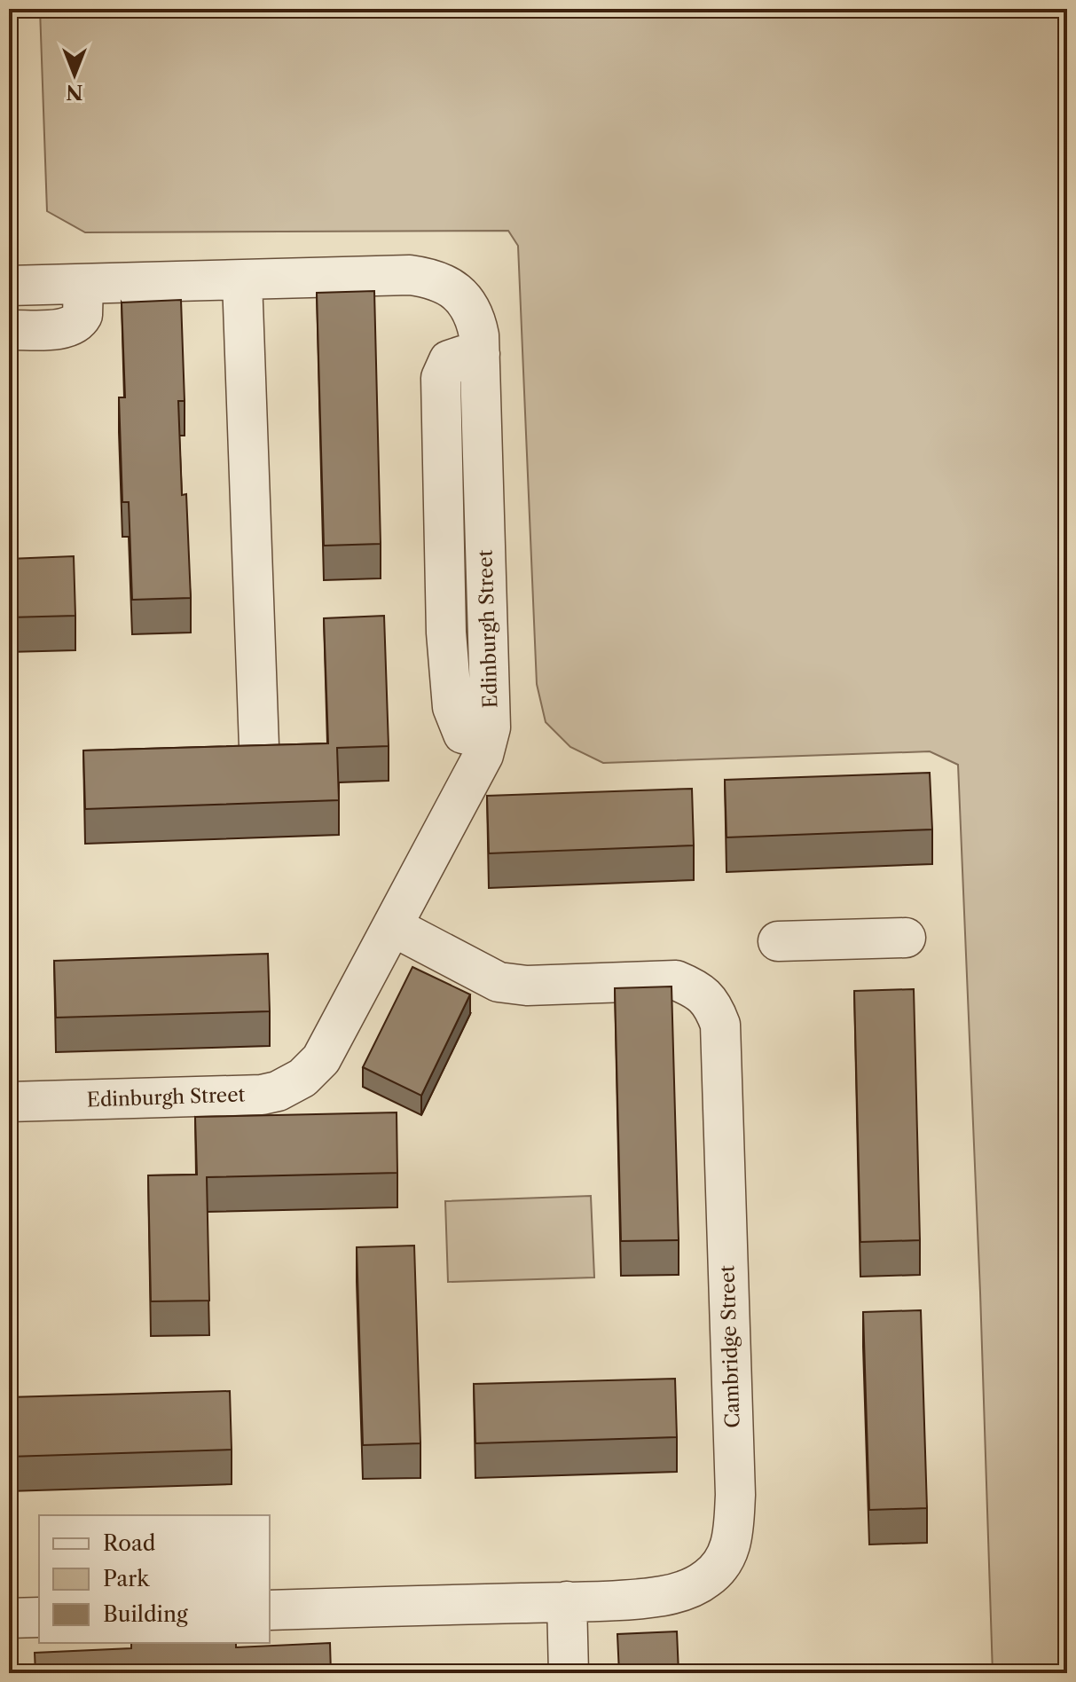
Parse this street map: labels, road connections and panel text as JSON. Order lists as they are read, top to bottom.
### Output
{
  "streets": {
    "street": ["Edinburgh Street", "Cambridge Street"]
  },
  "crossings": [
    ["Edinburgh Street", "Cambridge Street"]
  ],
  "legend": ["Road", "Park", "Building"],
  "north": "bottom"
}
